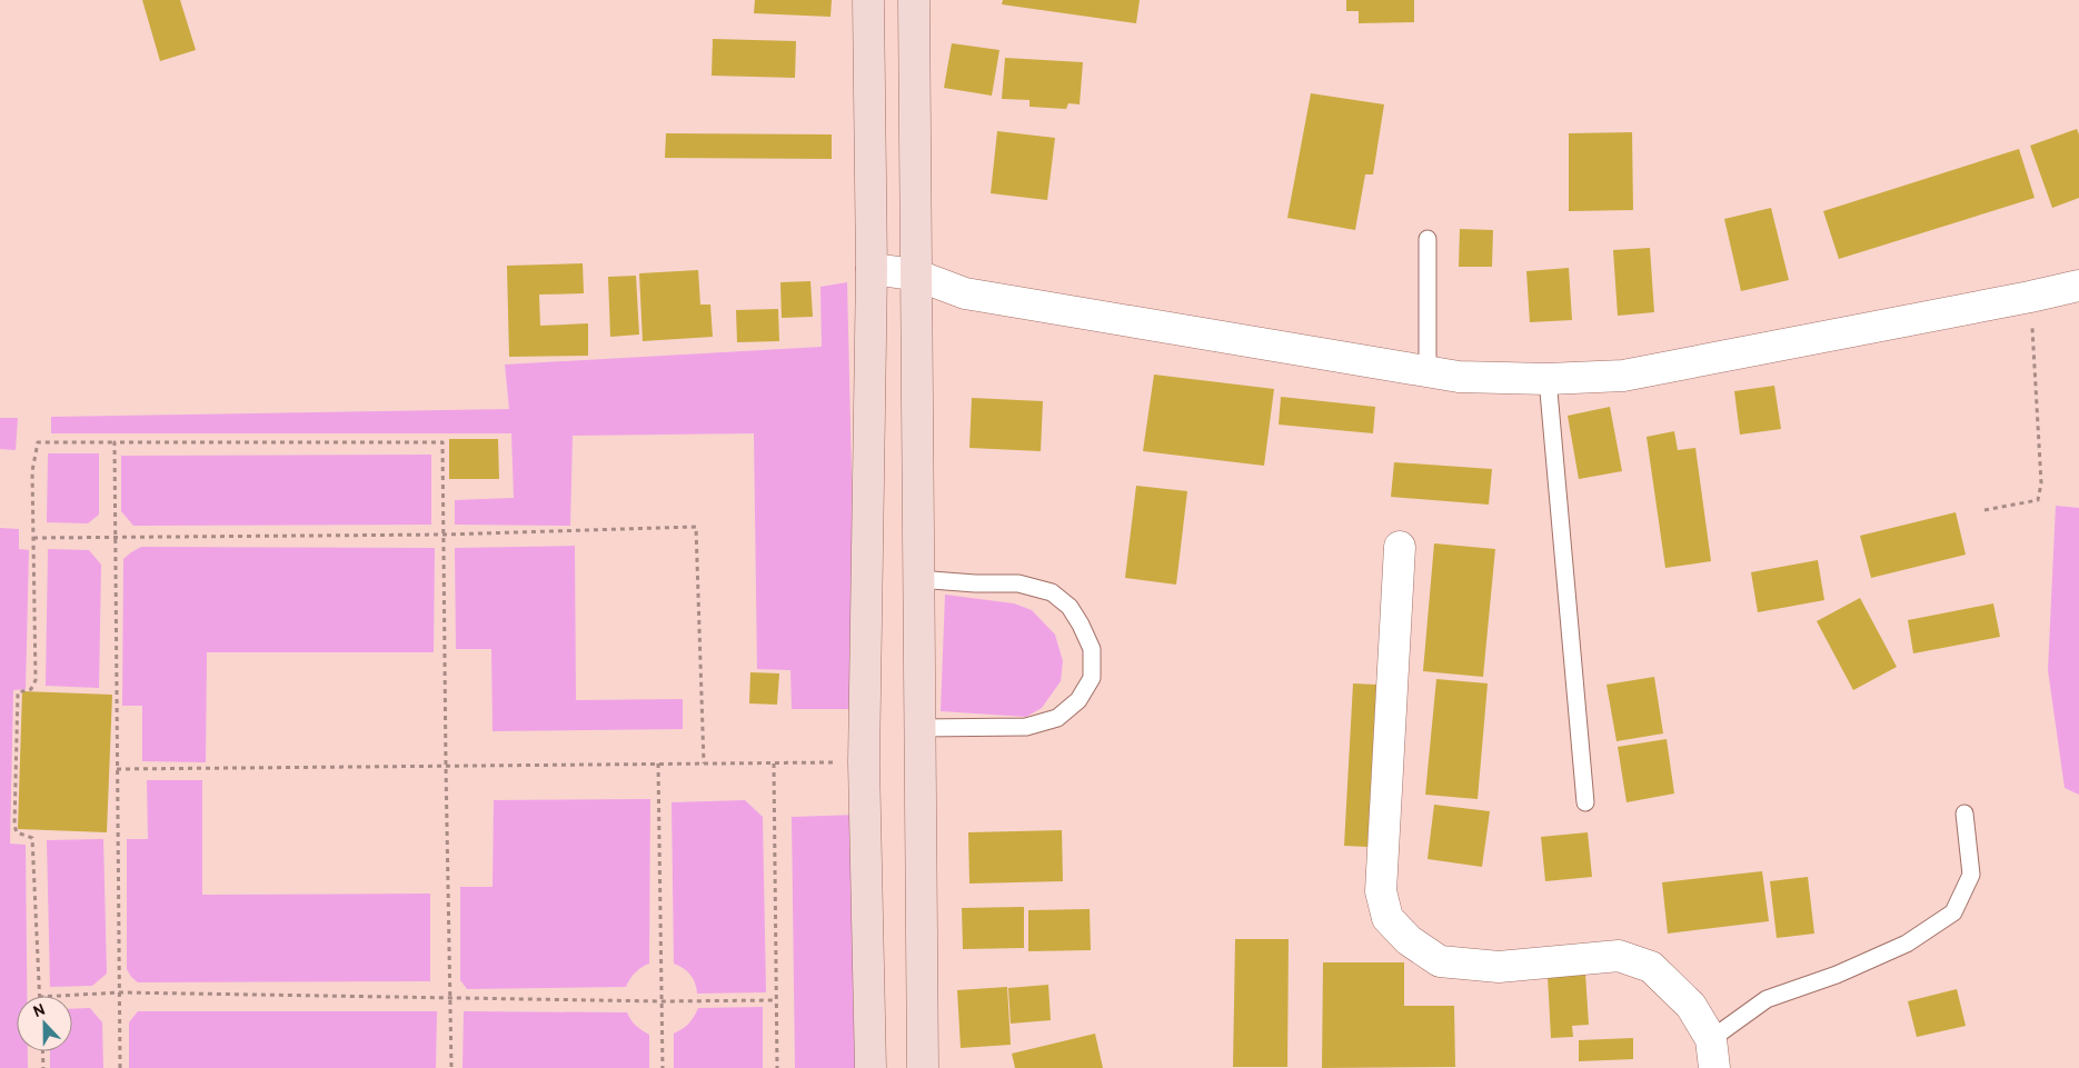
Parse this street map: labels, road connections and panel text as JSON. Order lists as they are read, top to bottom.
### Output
{
  "north": "top"
}
